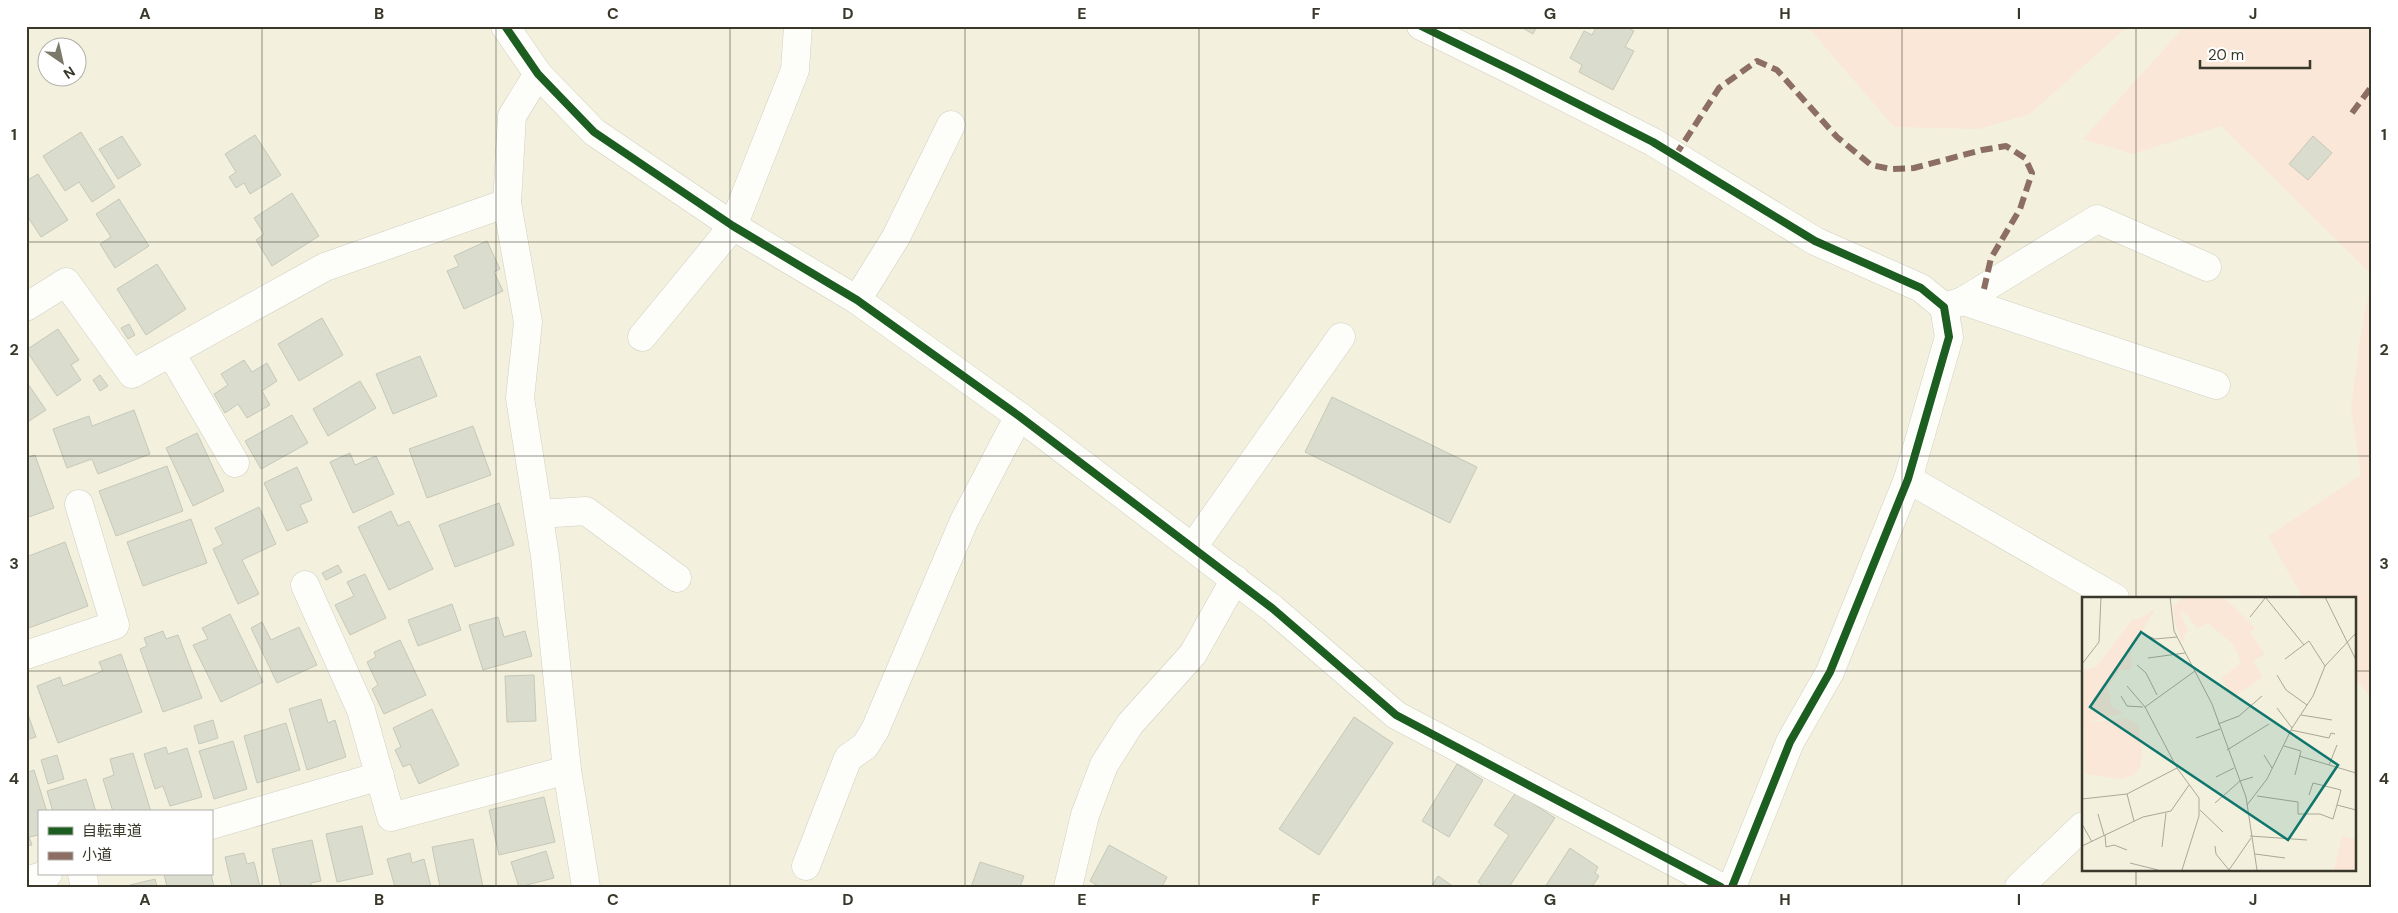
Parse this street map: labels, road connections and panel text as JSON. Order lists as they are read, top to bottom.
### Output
{
  "legend": ["自転車道", "小道"],
  "scale_bar": "20 m",
  "north": "bottom right",
  "grid": {
    "columns": [
      "A",
      "B",
      "C",
      "D",
      "E",
      "F",
      "G",
      "H",
      "I",
      "J"
    ],
    "rows": [
      "1",
      "2",
      "3",
      "4"
    ]
  }
}
